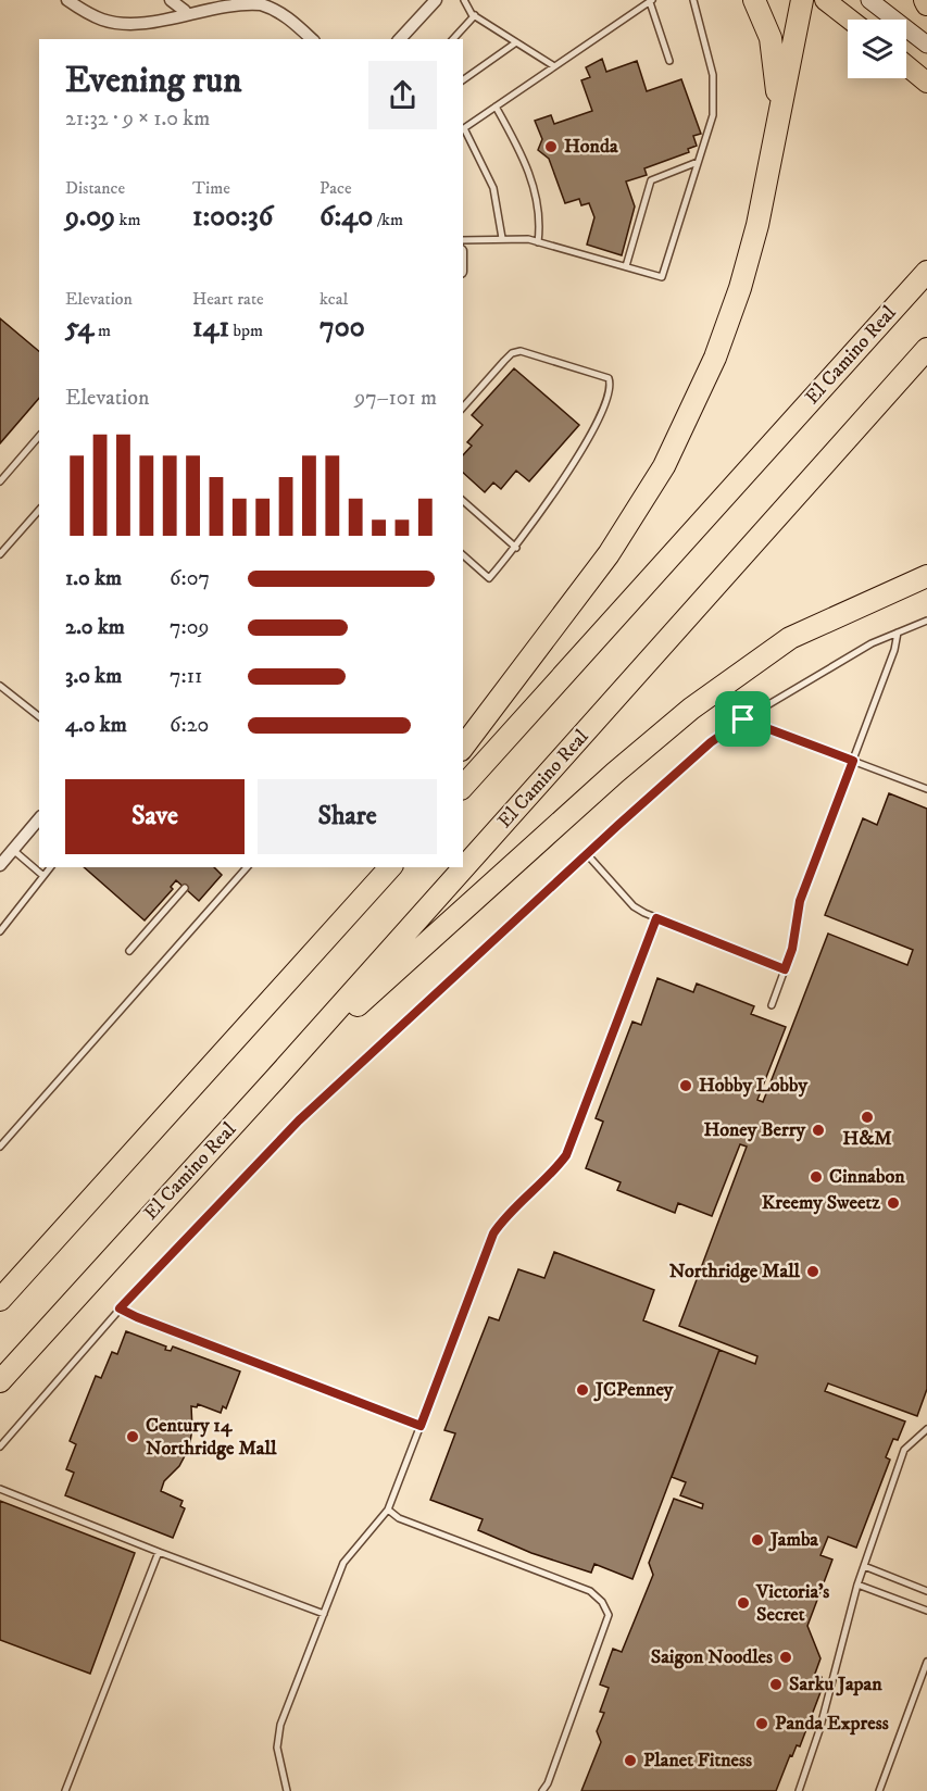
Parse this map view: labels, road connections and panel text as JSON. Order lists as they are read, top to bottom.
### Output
{
  "streets": {
    "highway": ["El Camino Real"]
  },
  "places": [
    "Honda",
    "Hobby Lobby",
    "H&M",
    "Honey Berry",
    "Cinnabon",
    "Kreemy Sweetz",
    "Northridge Mall",
    "JCPenney",
    "Century 14 Northridge Mall",
    "Jamba",
    "Victoria's Secret",
    "Saigon Noodles",
    "Sarku Japan",
    "Panda Express",
    "Planet Fitness"
  ],
  "page": {
    "heading": ["Evening run", "21:32 · 9 × 1.0 km"],
    "stats": [
      ["Distance", "9.09 km"],
      ["Time", "1:00:36"],
      ["Pace", "6:40 /km"],
      ["Elevation", "54 m"],
      ["Heart rate", "141 bpm"],
      ["kcal", "700"]
    ],
    "chart": ["Elevation", "97–101 m"],
    "list": [
      {
        "name": "1.0 km",
        "note": "6:07"
      },
      {
        "name": "2.0 km",
        "note": "7:09"
      },
      {
        "name": "3.0 km",
        "note": "7:11"
      },
      {
        "name": "4.0 km",
        "note": "6:20"
      }
    ],
    "buttons": ["Save", "Share"]
  }
}
